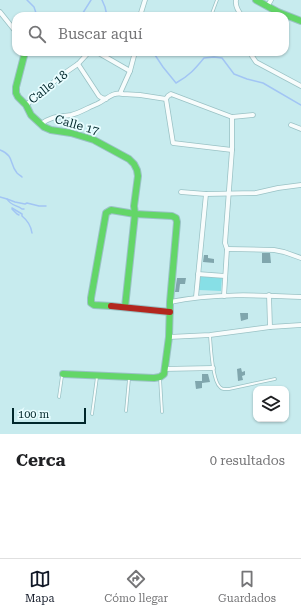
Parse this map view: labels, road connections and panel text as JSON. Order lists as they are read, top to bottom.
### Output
{
  "streets": {
    "street": ["Calle 18", "Calle 17"]
  },
  "crossings": [
    ["Calle 18", "Calle 17"]
  ],
  "scale_bar": "100 m",
  "page": {
    "search": "Buscar aquí",
    "scale": "100 m",
    "heading": ["Cerca", "0 resultados"],
    "nav": ["Mapa", "Cómo llegar", "Guardados"]
  }
}
